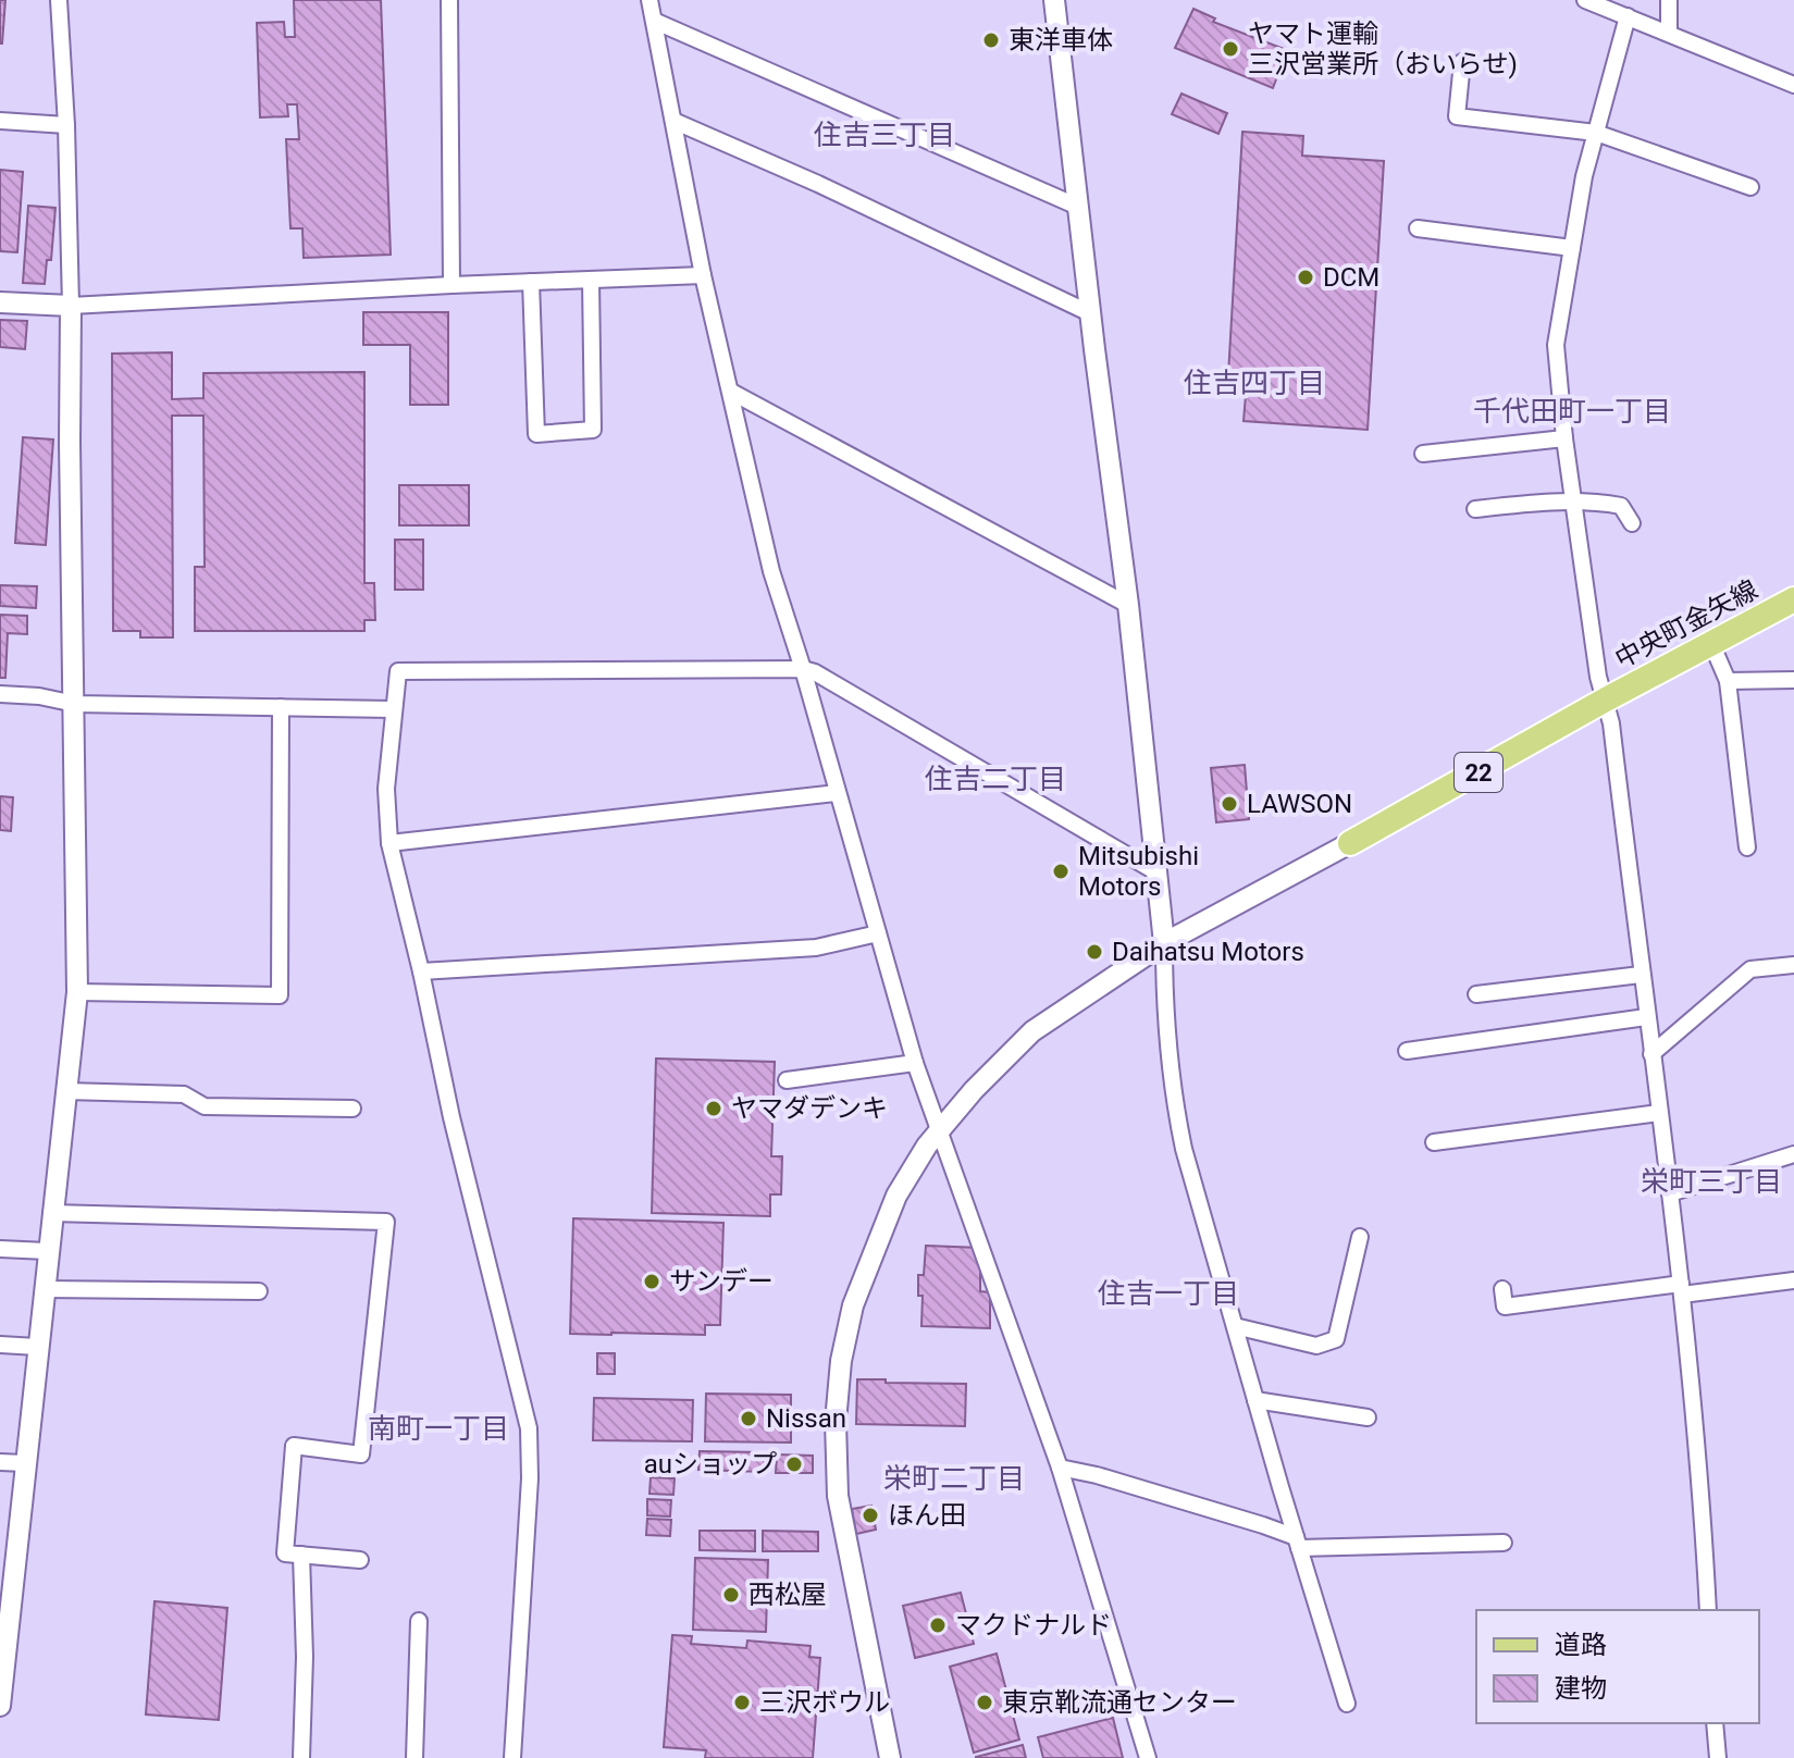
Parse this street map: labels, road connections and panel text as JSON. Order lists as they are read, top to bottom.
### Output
{
  "streets": {
    "main road": ["中央町金矢線", "22"]
  },
  "crossings": [
    ["中央町金矢線", "22"]
  ],
  "districts": [
    "住吉三丁目",
    "住吉四丁目",
    "千代田町一丁目",
    "住吉二丁目",
    "栄町三丁目",
    "住吉一丁目",
    "南町一丁目",
    "栄町二丁目"
  ],
  "places": [
    "東洋車体",
    "ヤマト運輸 三沢営業所（おいらせ)",
    "DCM",
    "LAWSON",
    "Mitsubishi Motors",
    "Daihatsu Motors",
    "ヤマダデンキ",
    "サンデー",
    "Nissan",
    "auショップ",
    "ほん田",
    "西松屋",
    "マクドナルド",
    "三沢ボウル",
    "東京靴流通センター"
  ],
  "legend": ["道路", "建物"]
}
